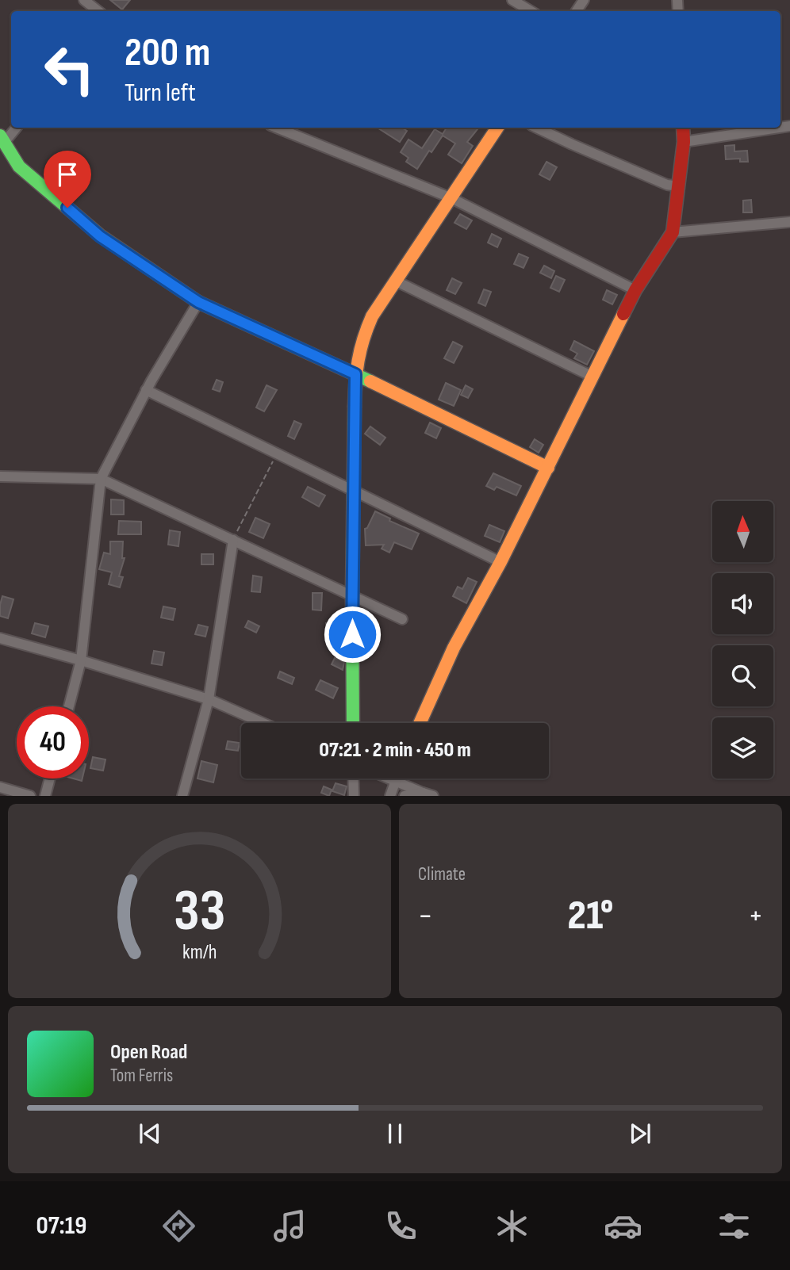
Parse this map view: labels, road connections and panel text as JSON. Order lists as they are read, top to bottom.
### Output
{
  "north": "top",
  "page": {
    "turn": ["200 m", "Turn left"],
    "limit": "40",
    "trip": "07:21 · 2 min · 450 m",
    "tile": "Climate",
    "heat": ["−", "21°", "+"],
    "song": ["Open Road", "Tom Ferris"],
    "tabs": "07:19",
    "gauge": ["33", "km/h"]
  }
}
